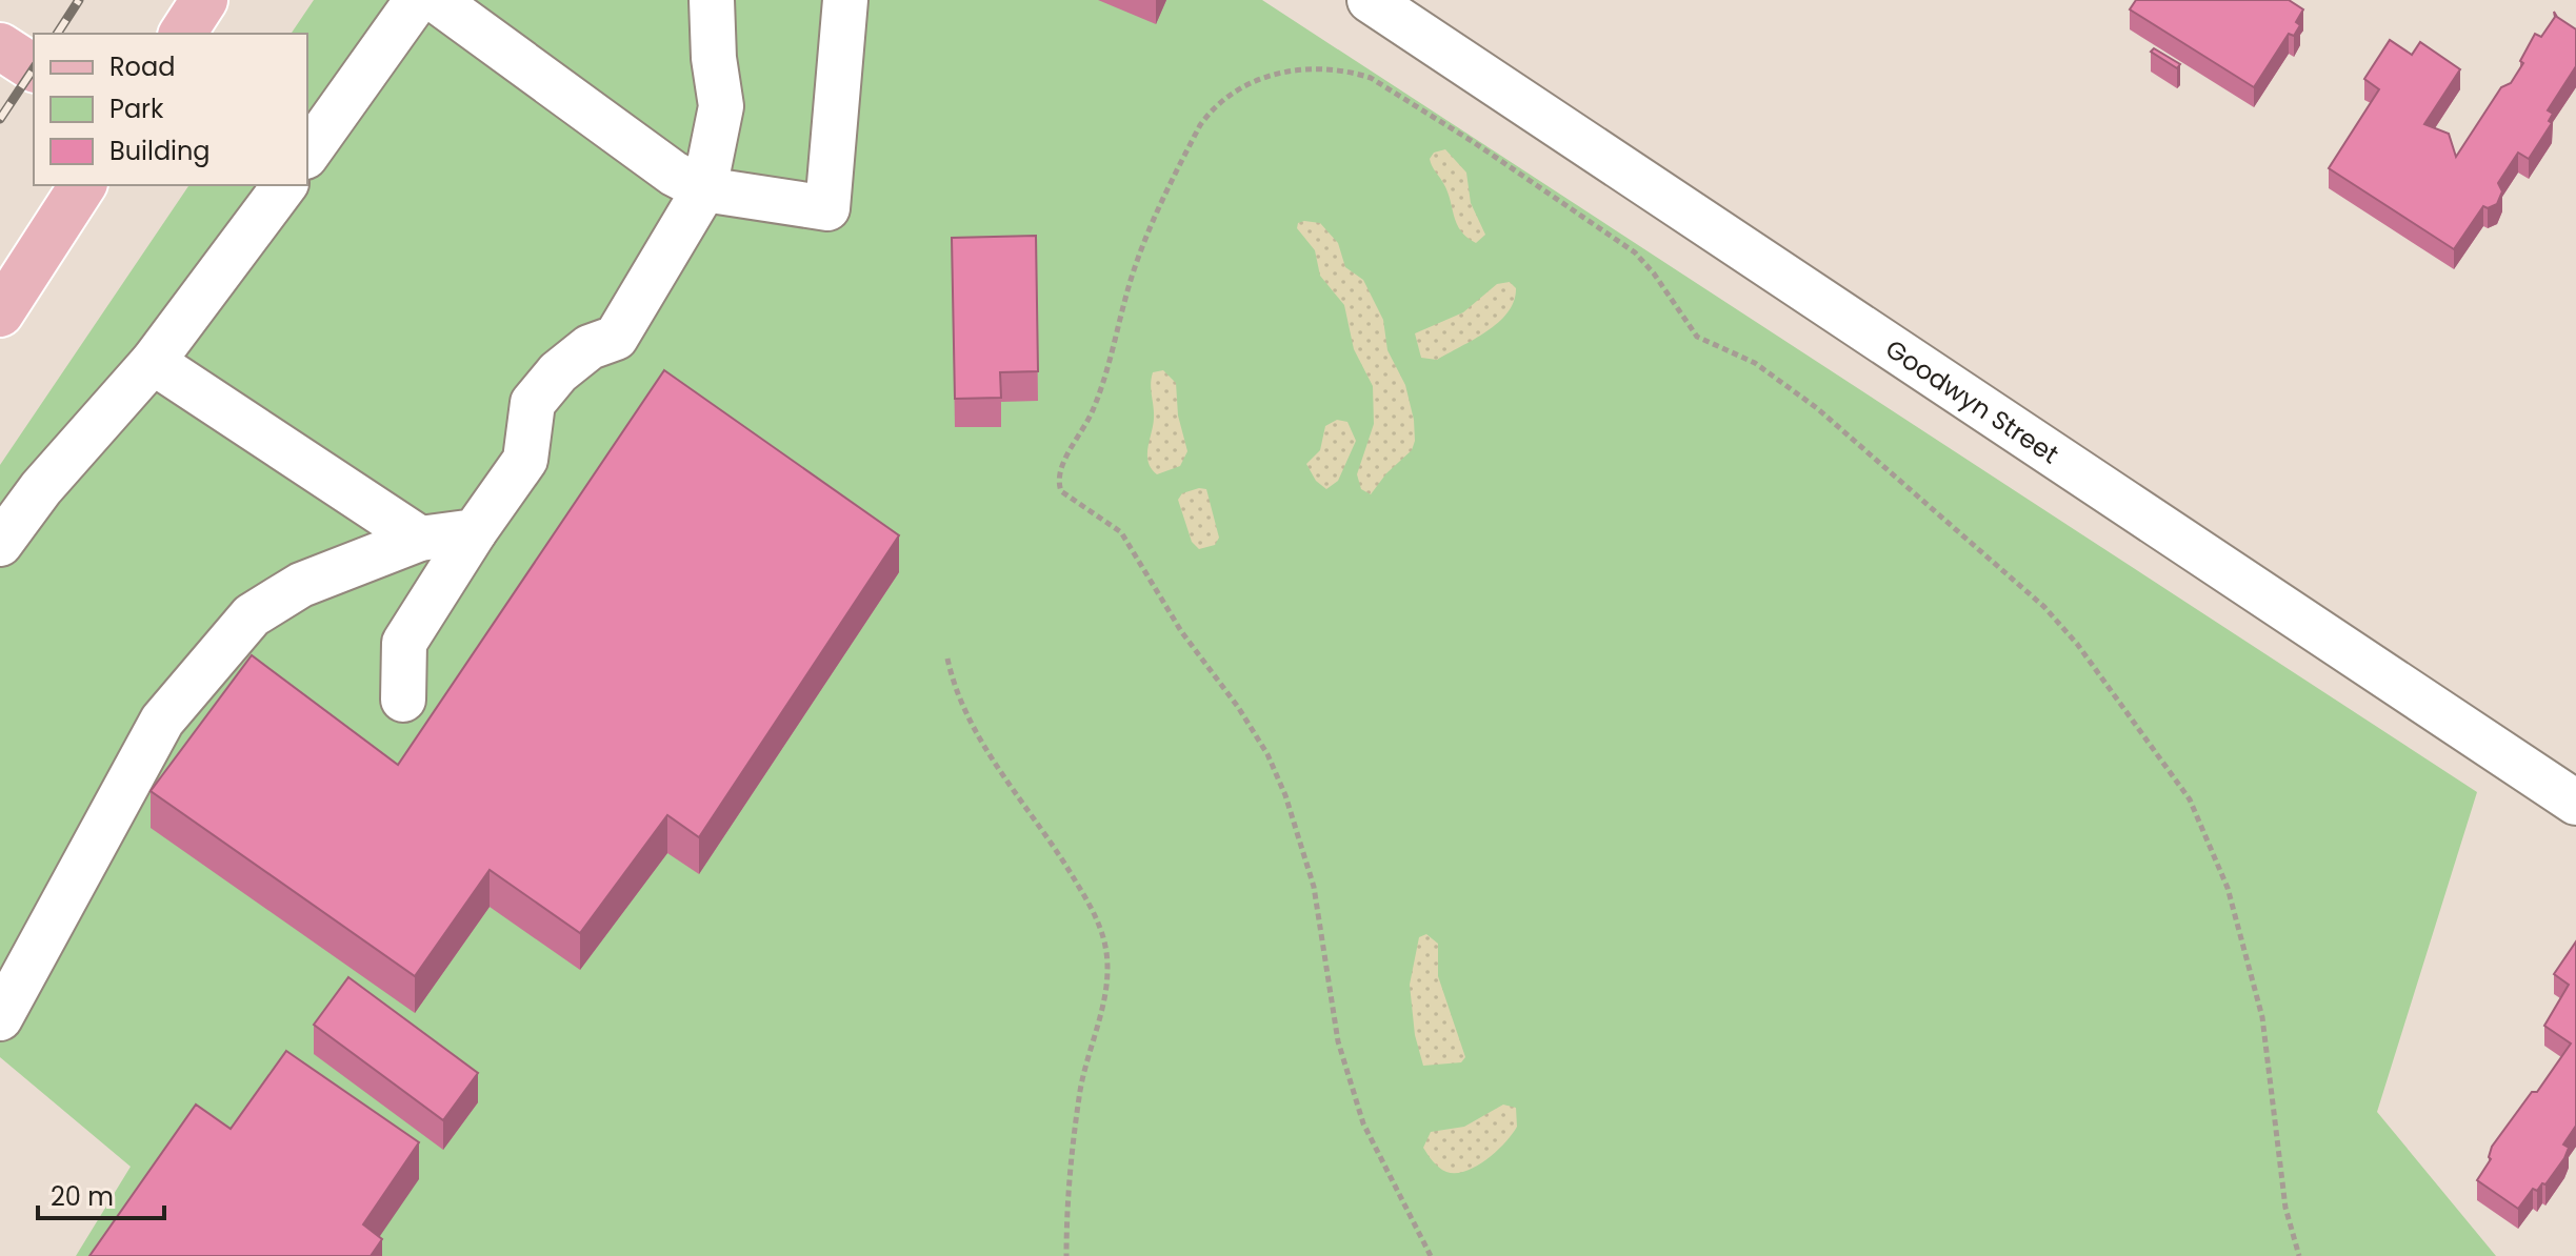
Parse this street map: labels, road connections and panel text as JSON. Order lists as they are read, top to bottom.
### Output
{
  "streets": {
    "street": ["Goodwyn Street"]
  },
  "legend": ["Road", "Park", "Building"],
  "scale_bar": "20 m"
}
